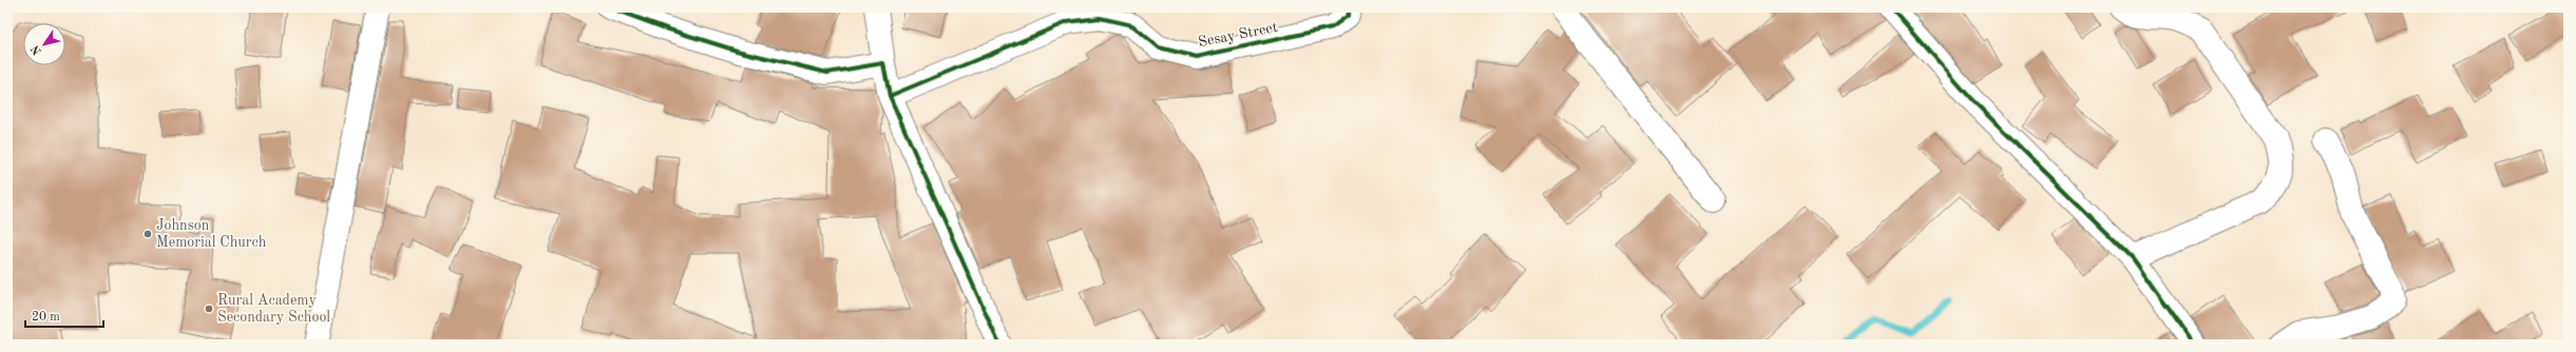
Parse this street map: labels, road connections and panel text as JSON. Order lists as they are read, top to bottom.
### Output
{
  "streets": {
    "street": ["Sesay Street"]
  },
  "places": ["Johnson Memorial Church", "Rural Academy Secondary School"],
  "scale_bar": "20 m",
  "north": "bottom left"
}
